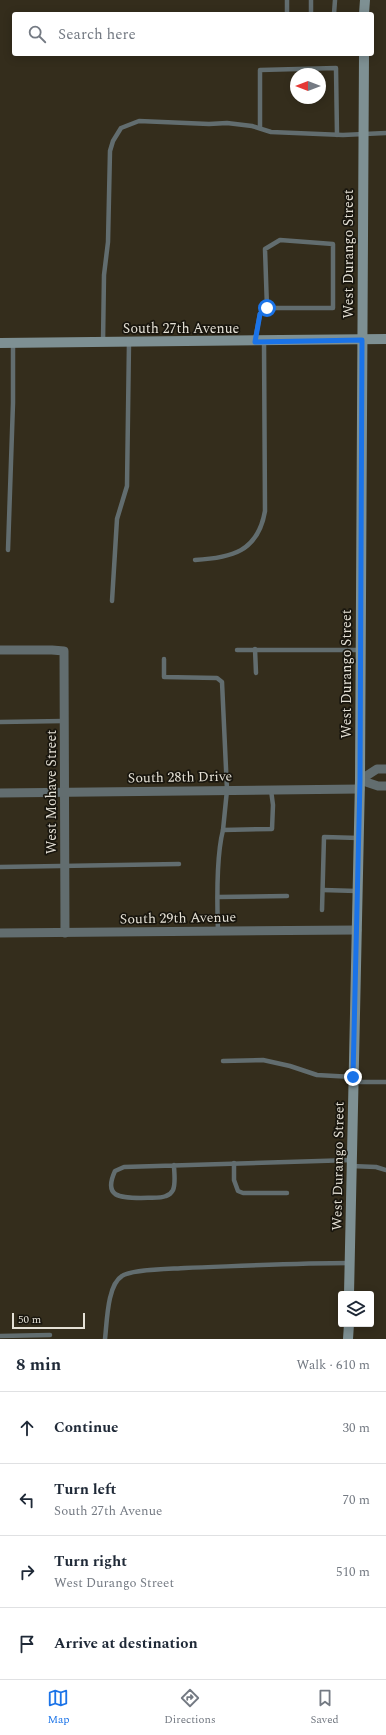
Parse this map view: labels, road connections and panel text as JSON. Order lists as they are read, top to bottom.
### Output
{
  "streets": {
    "street": [
      "West Durango Street",
      "South 27th Avenue",
      "South 28th Drive",
      "West Mohave Street",
      "South 29th Avenue"
    ]
  },
  "crossings": [
    ["West Durango Street", "South 27th Avenue"],
    ["West Durango Street", "South 28th Drive"],
    ["West Durango Street", "South 29th Avenue"],
    ["South 28th Drive", "West Mohave Street"],
    ["West Mohave Street", "South 29th Avenue"]
  ],
  "scale_bar": "50 m",
  "north": "left",
  "page": {
    "search": "Search here",
    "scale": "50 m",
    "heading": ["8 min", "Walk · 610 m"],
    "list": [
      ["Continue", "30 m"],
      ["Turn left", "South 27th Avenue", "70 m"],
      ["Turn right", "West Durango Street", "510 m"],
      "Arrive at destination"
    ],
    "nav": ["Map", "Directions", "Saved"]
  }
}
